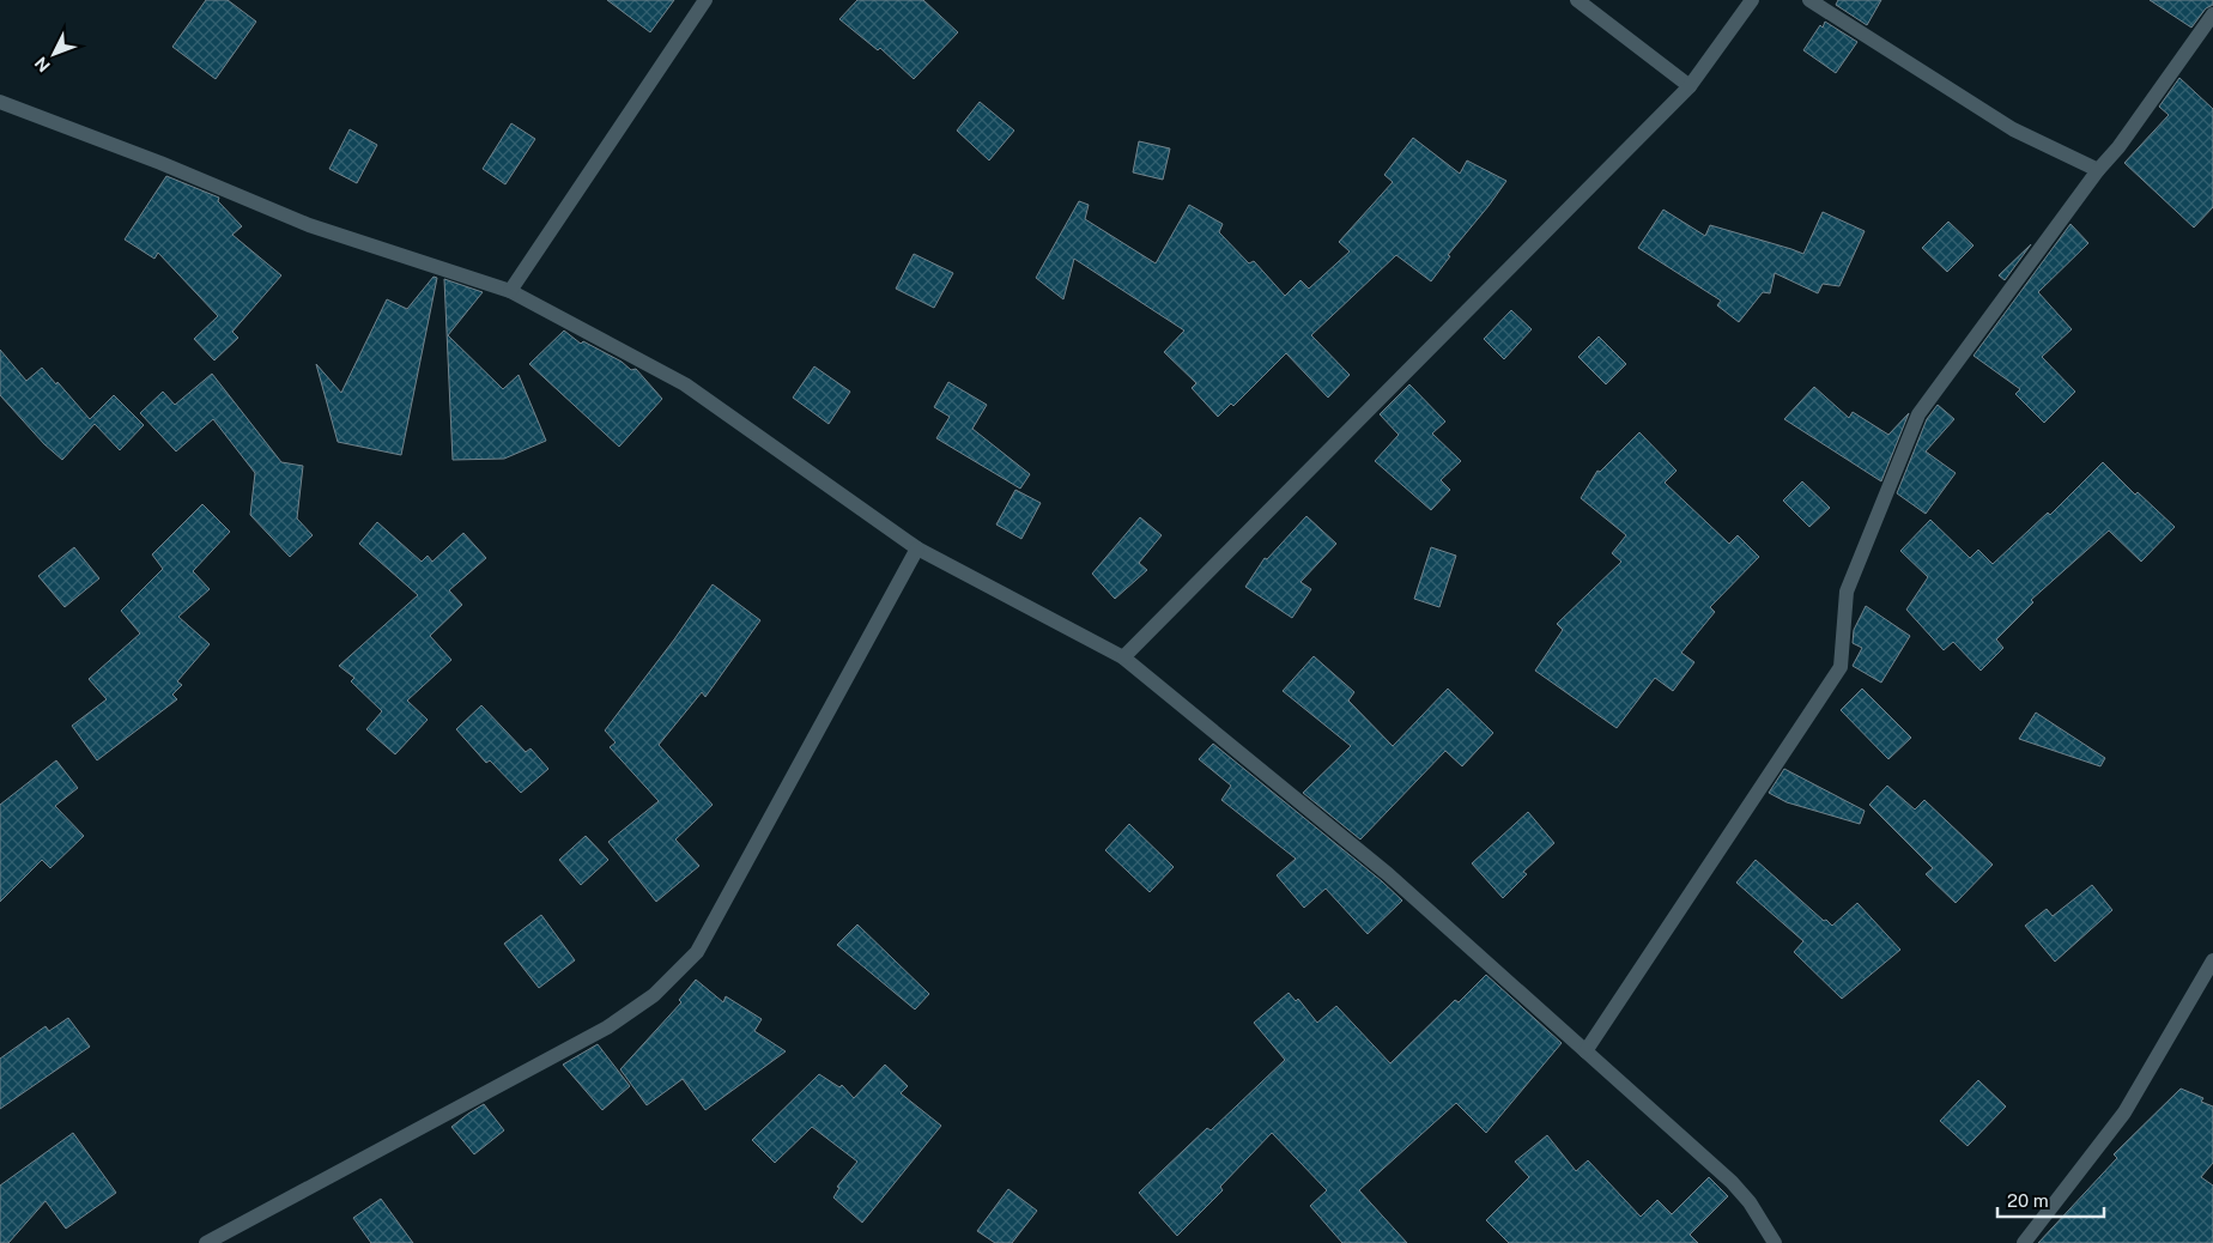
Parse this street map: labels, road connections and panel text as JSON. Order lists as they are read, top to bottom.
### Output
{
  "scale_bar": "20 m",
  "north": "bottom left"
}
